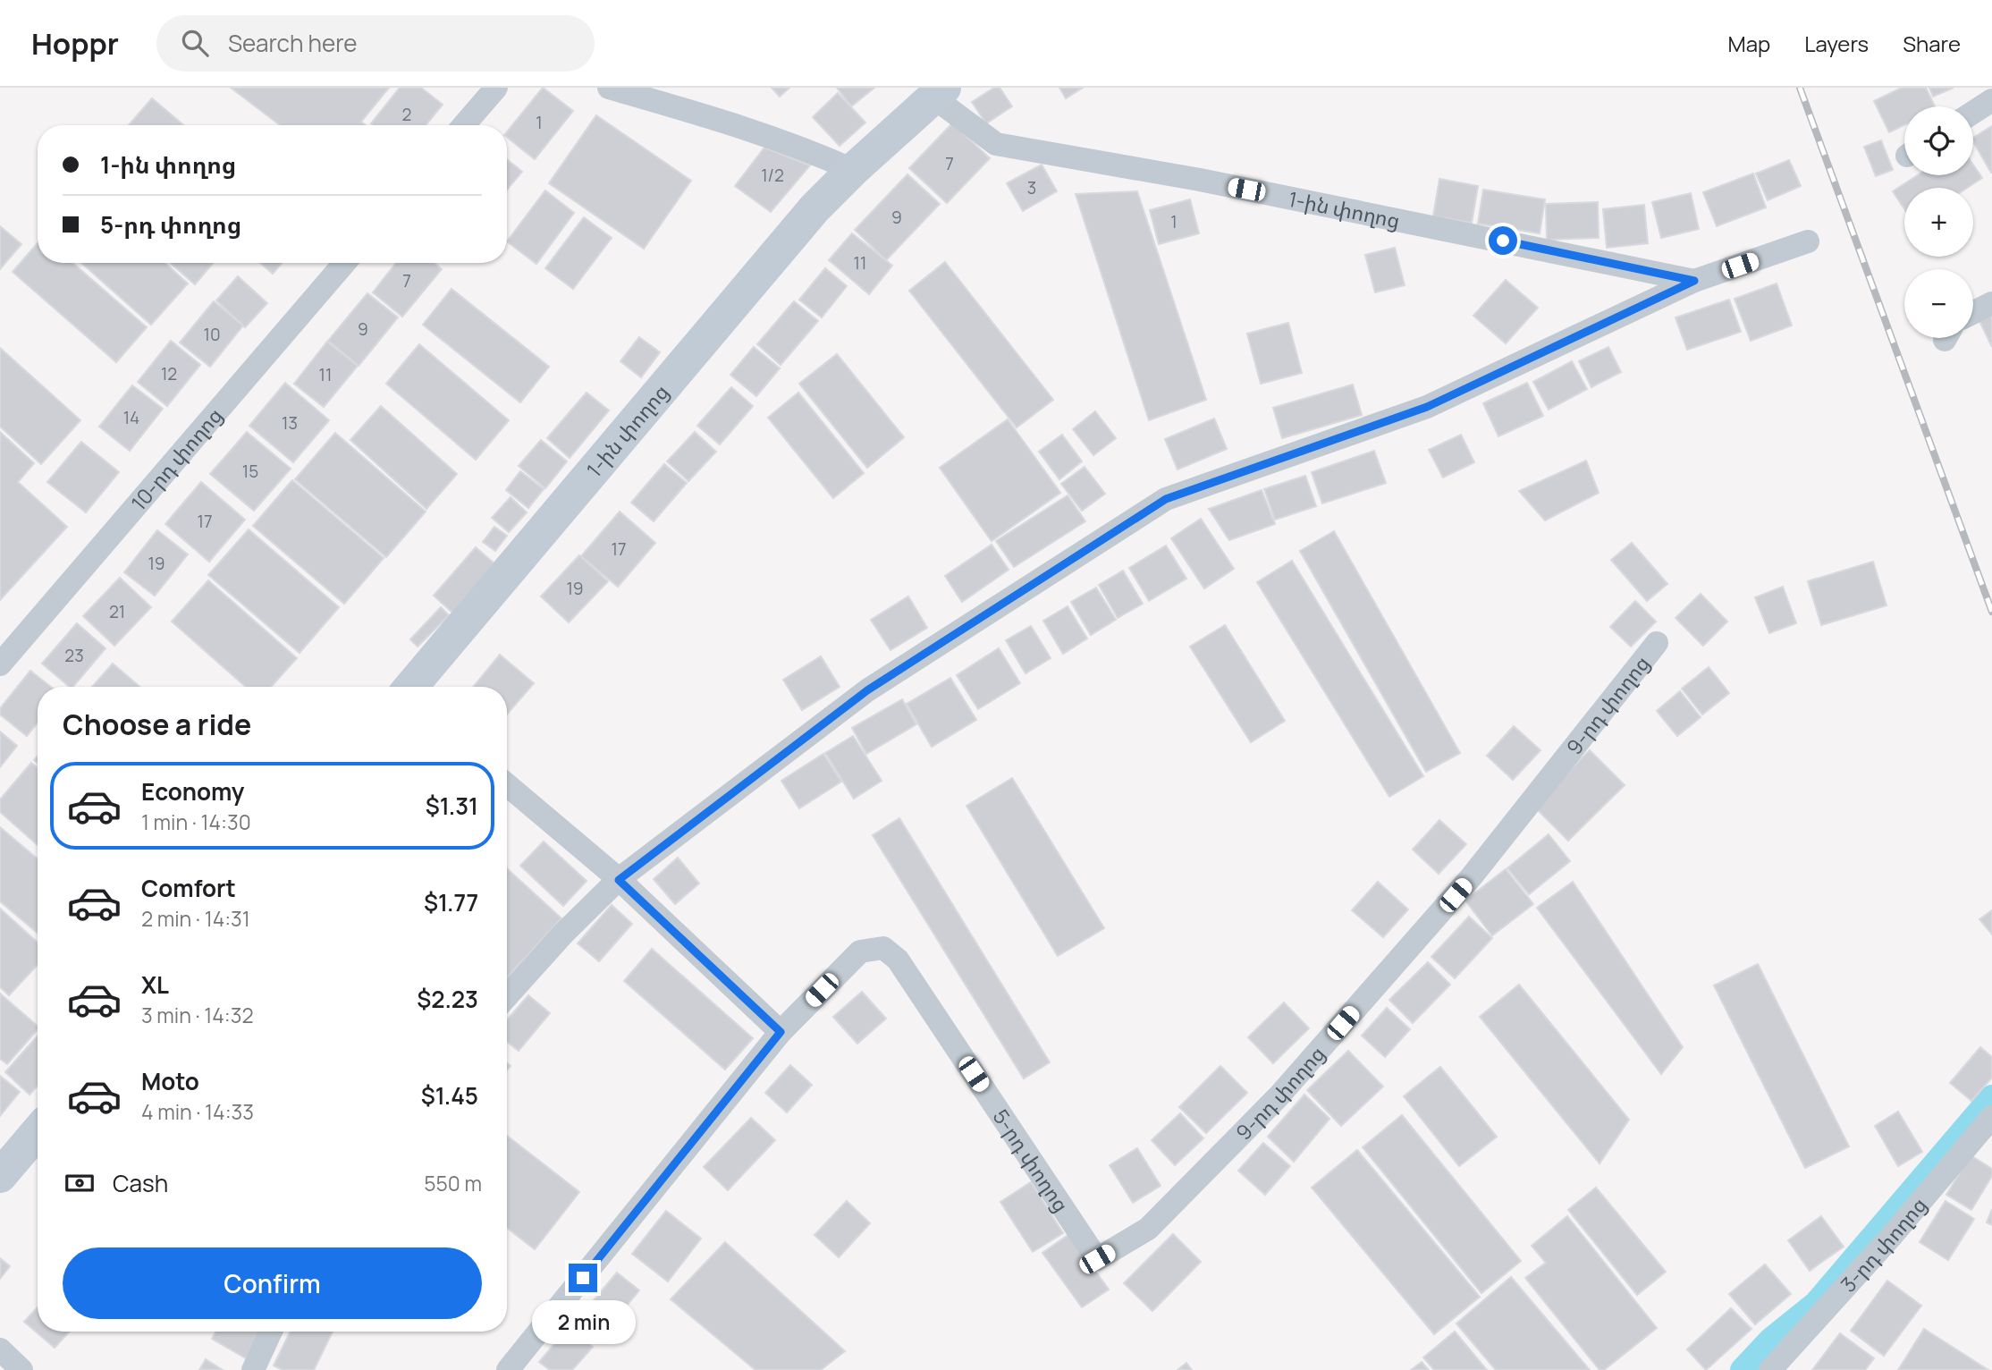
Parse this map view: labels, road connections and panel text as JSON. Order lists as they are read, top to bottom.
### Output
{
  "streets": {
    "main road": ["1-ին փողոց"],
    "street": [
      "10-րդ փողոց",
      "9-րդ փողոց",
      "5-րդ փողոց",
      "3-րդ փողոց"
    ]
  },
  "crossings": [
    ["9-րդ փողոց", "5-րդ փողոց"]
  ],
  "house_numbers": [
    "2",
    "1",
    "7",
    "1/2",
    "3",
    "9",
    "1",
    "11",
    "7",
    "9",
    "10",
    "12",
    "11",
    "14",
    "13",
    "15",
    "17",
    "17",
    "19",
    "19",
    "21",
    "23"
  ],
  "page": {
    "header": "Hoppr",
    "search": "Search here",
    "nav": ["Map", "Layers", "Share"],
    "map_buttons": ["+", "−"],
    "banner": ["1-ին փողոց", "5-րդ փողոց"],
    "heading": "Choose a ride",
    "list": [
      {
        "name": "Economy",
        "note": "1 min · 14:30",
        "value": "$1.31"
      },
      {
        "name": "Comfort",
        "note": "2 min · 14:31",
        "value": "$1.77"
      },
      {
        "name": "XL",
        "note": "3 min · 14:32",
        "value": "$2.23"
      },
      {
        "name": "Moto",
        "note": "4 min · 14:33",
        "value": "$1.45"
      }
    ],
    "pay": ["Cash", "550 m"],
    "buttons": "Confirm",
    "bubble": "2 min"
  }
}
